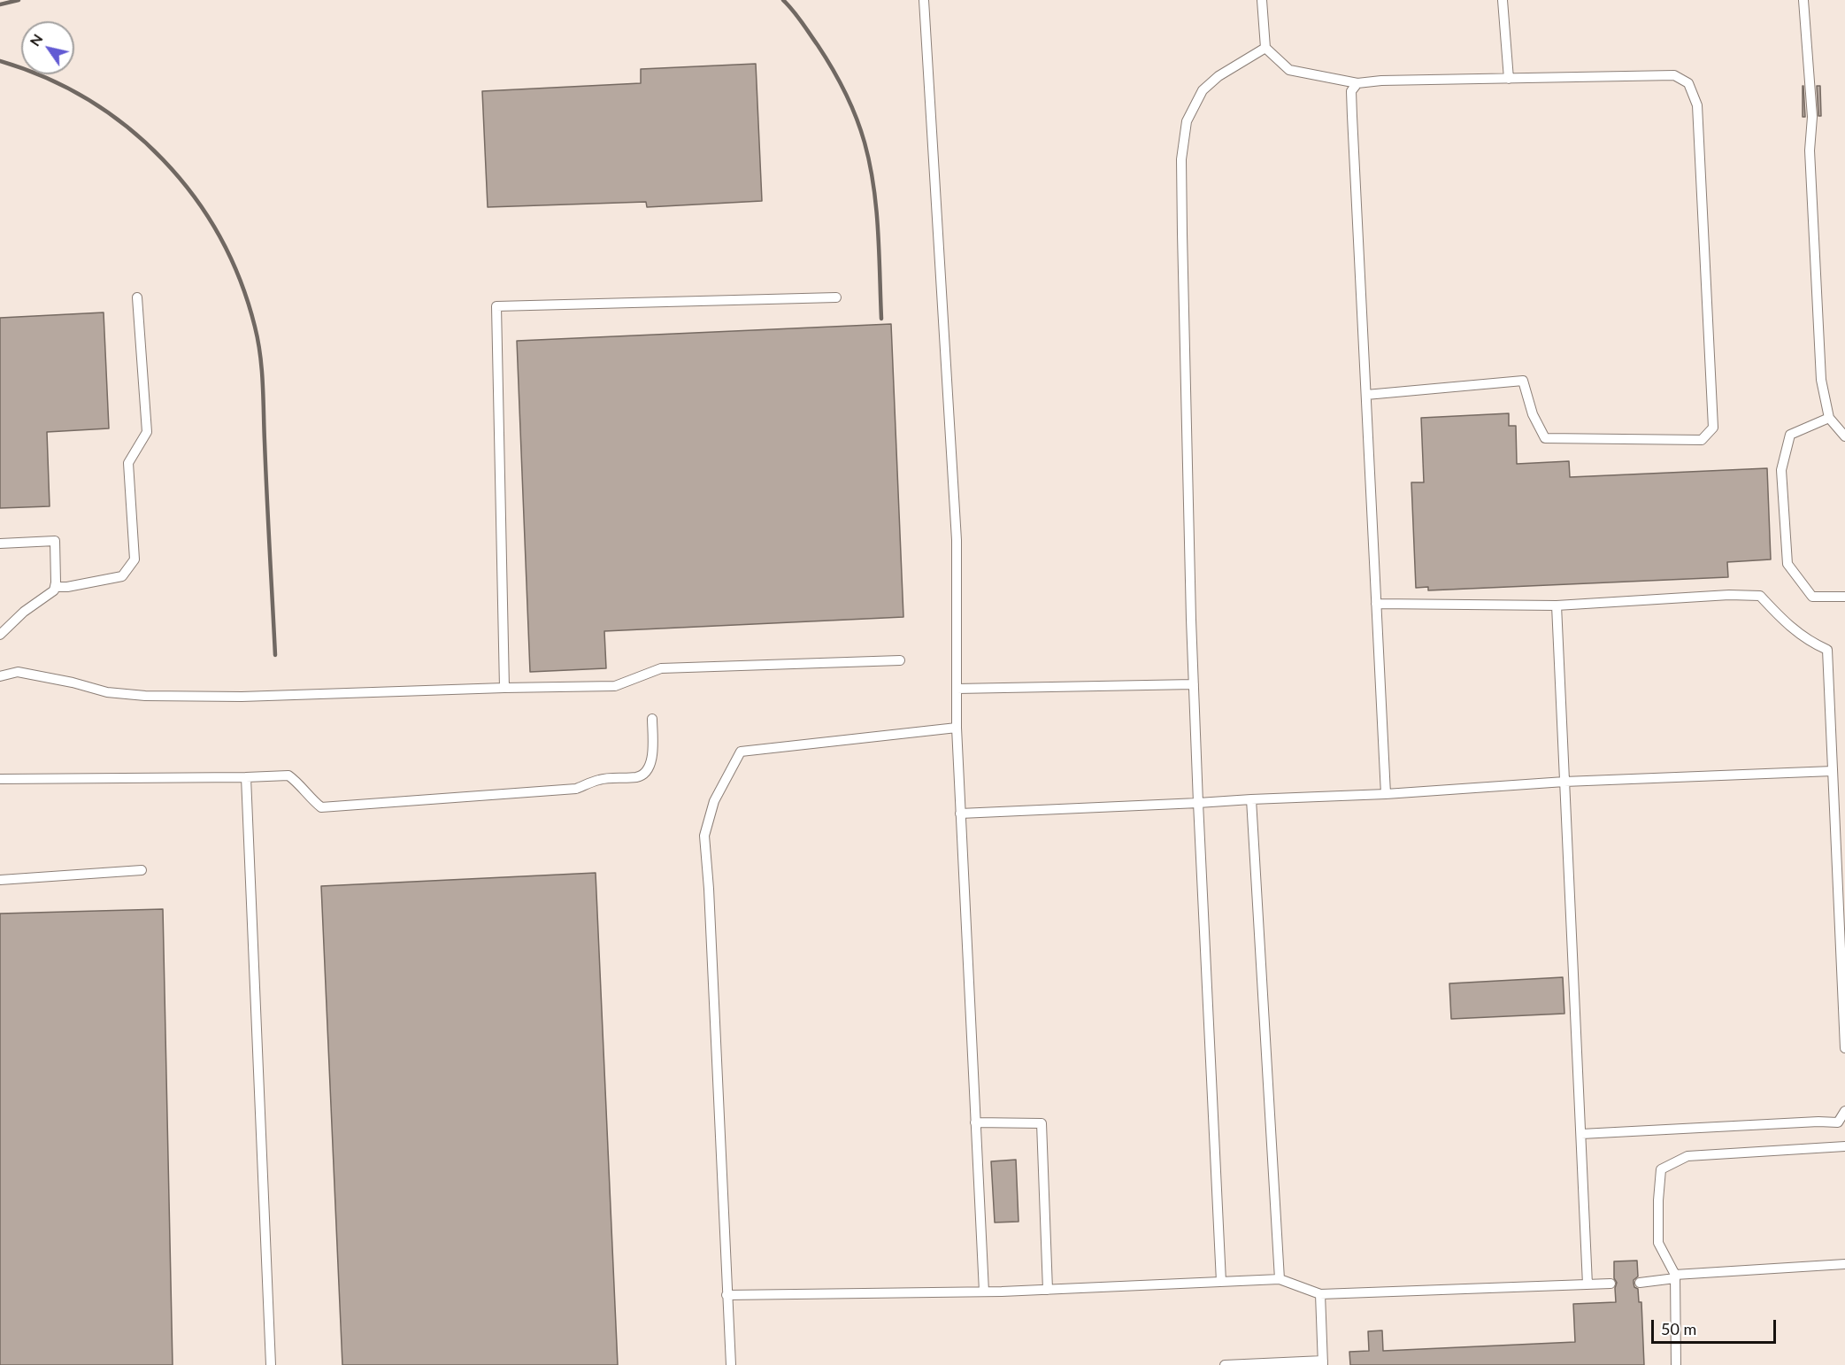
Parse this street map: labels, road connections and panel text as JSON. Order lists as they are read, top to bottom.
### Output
{
  "scale_bar": "50 m",
  "north": "top left"
}
